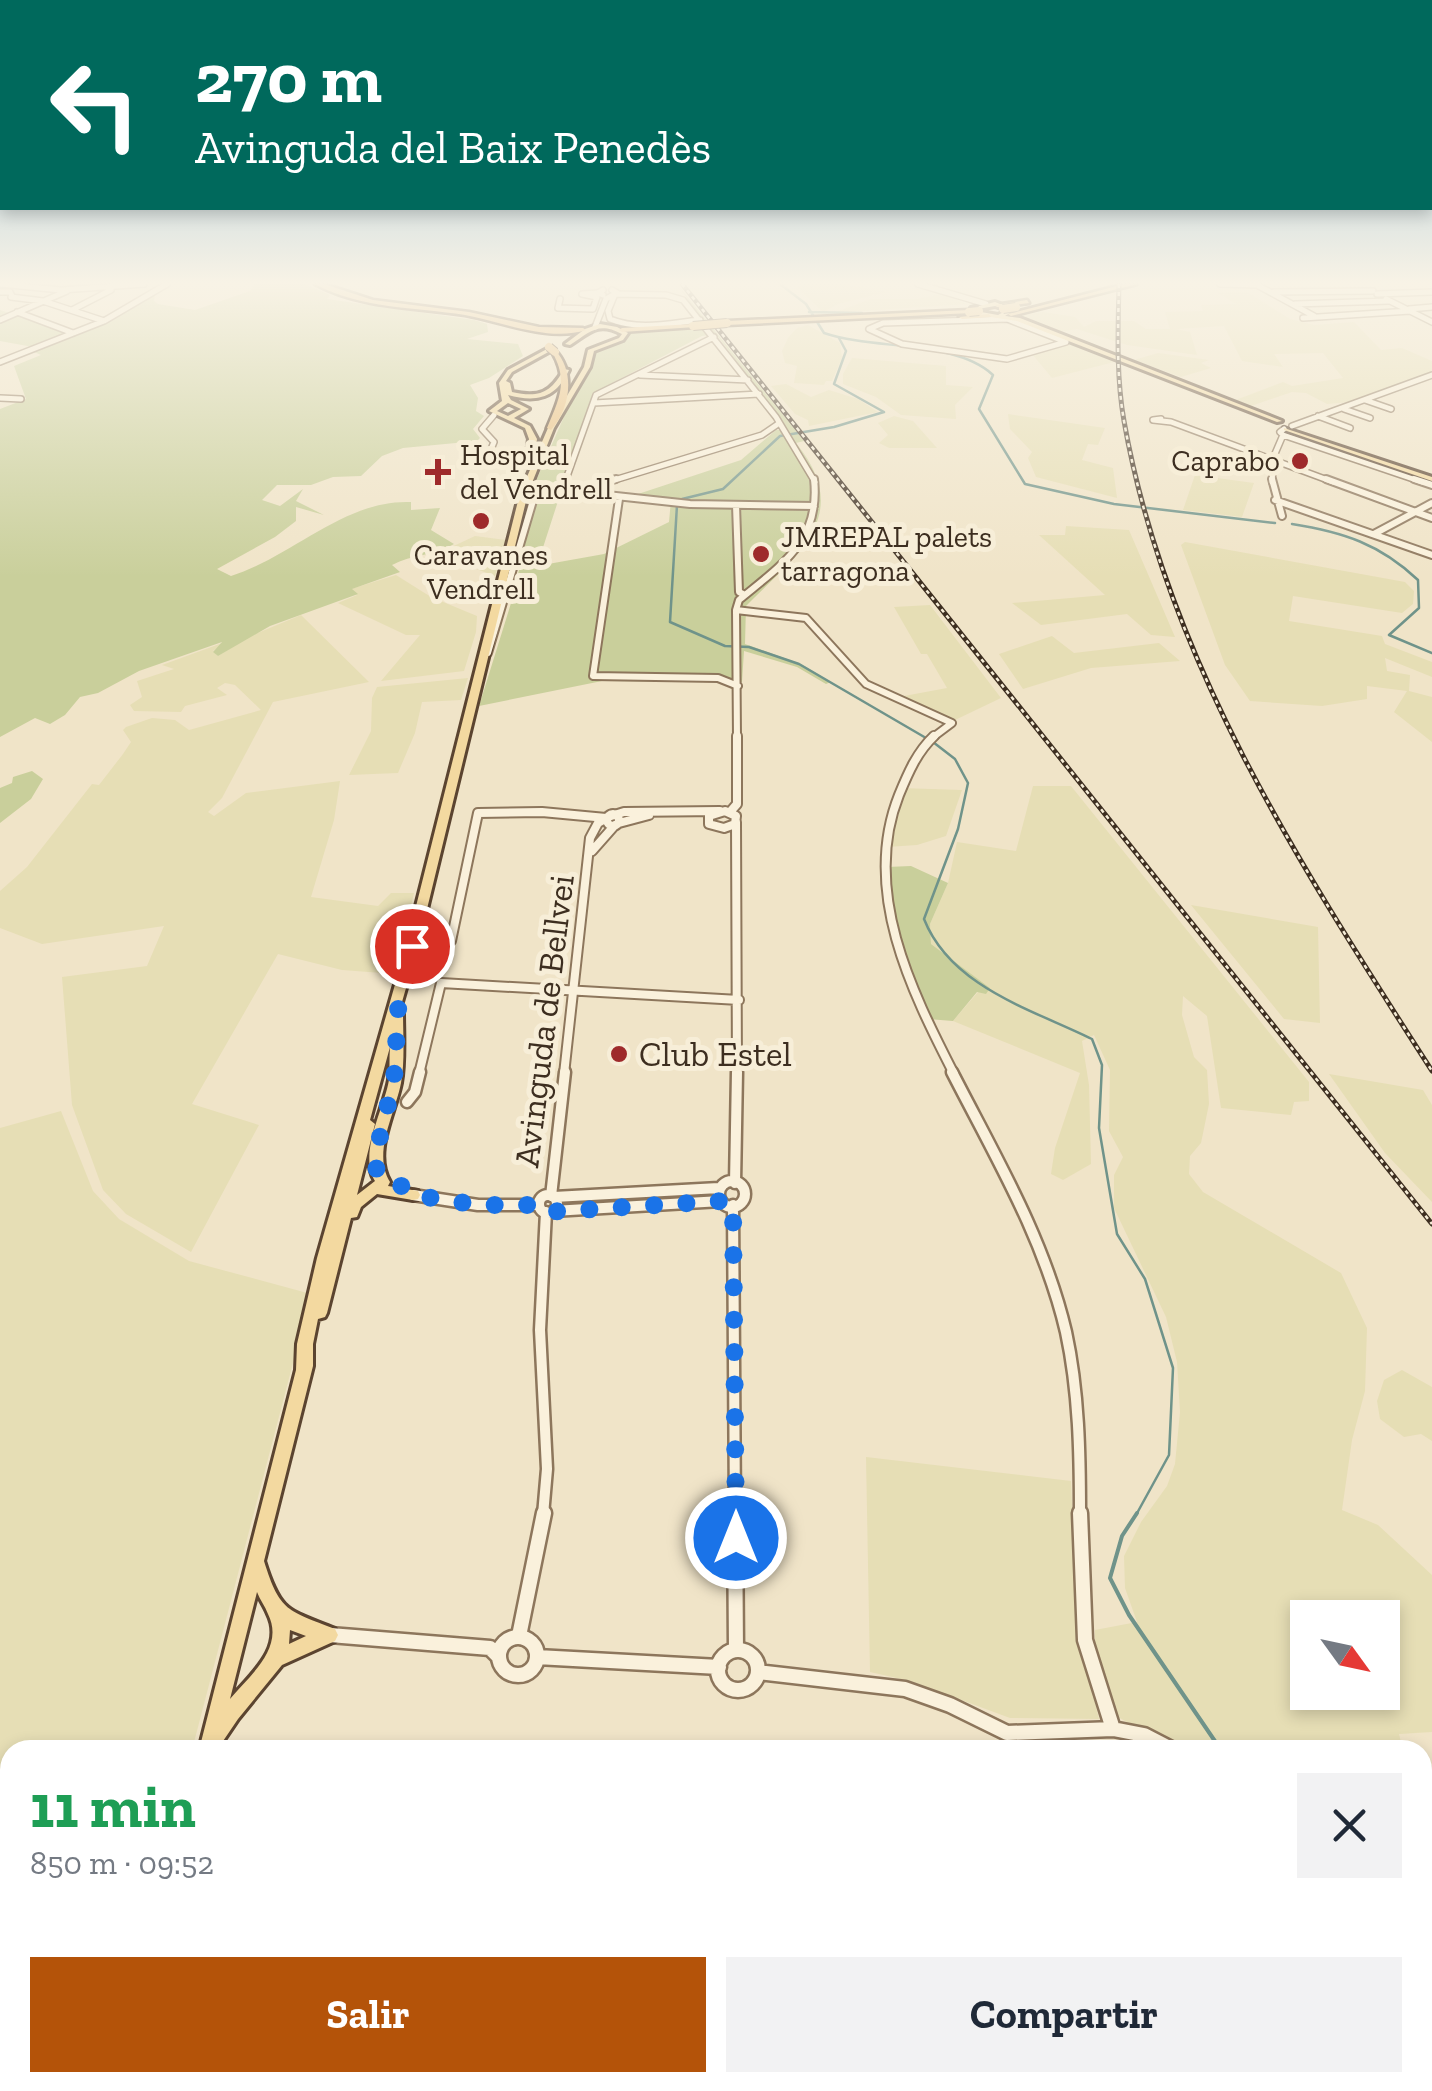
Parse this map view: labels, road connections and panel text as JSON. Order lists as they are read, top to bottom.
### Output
{
  "streets": {
    "street": ["Avinguda de Bellvei"]
  },
  "places": {
    "other": [
      "Caprabo",
      "Caravanes Vendrell",
      "JMREPAL palets tarragona",
      "Club Estel"
    ],
    "health": ["Hospital del Vendrell"]
  },
  "north": "bottom right",
  "page": {
    "turn": ["270 m", "Avinguda del Baix Penedès"],
    "heading": ["11 min", "850 m · 09:52"],
    "buttons": ["Salir", "Compartir"]
  }
}
